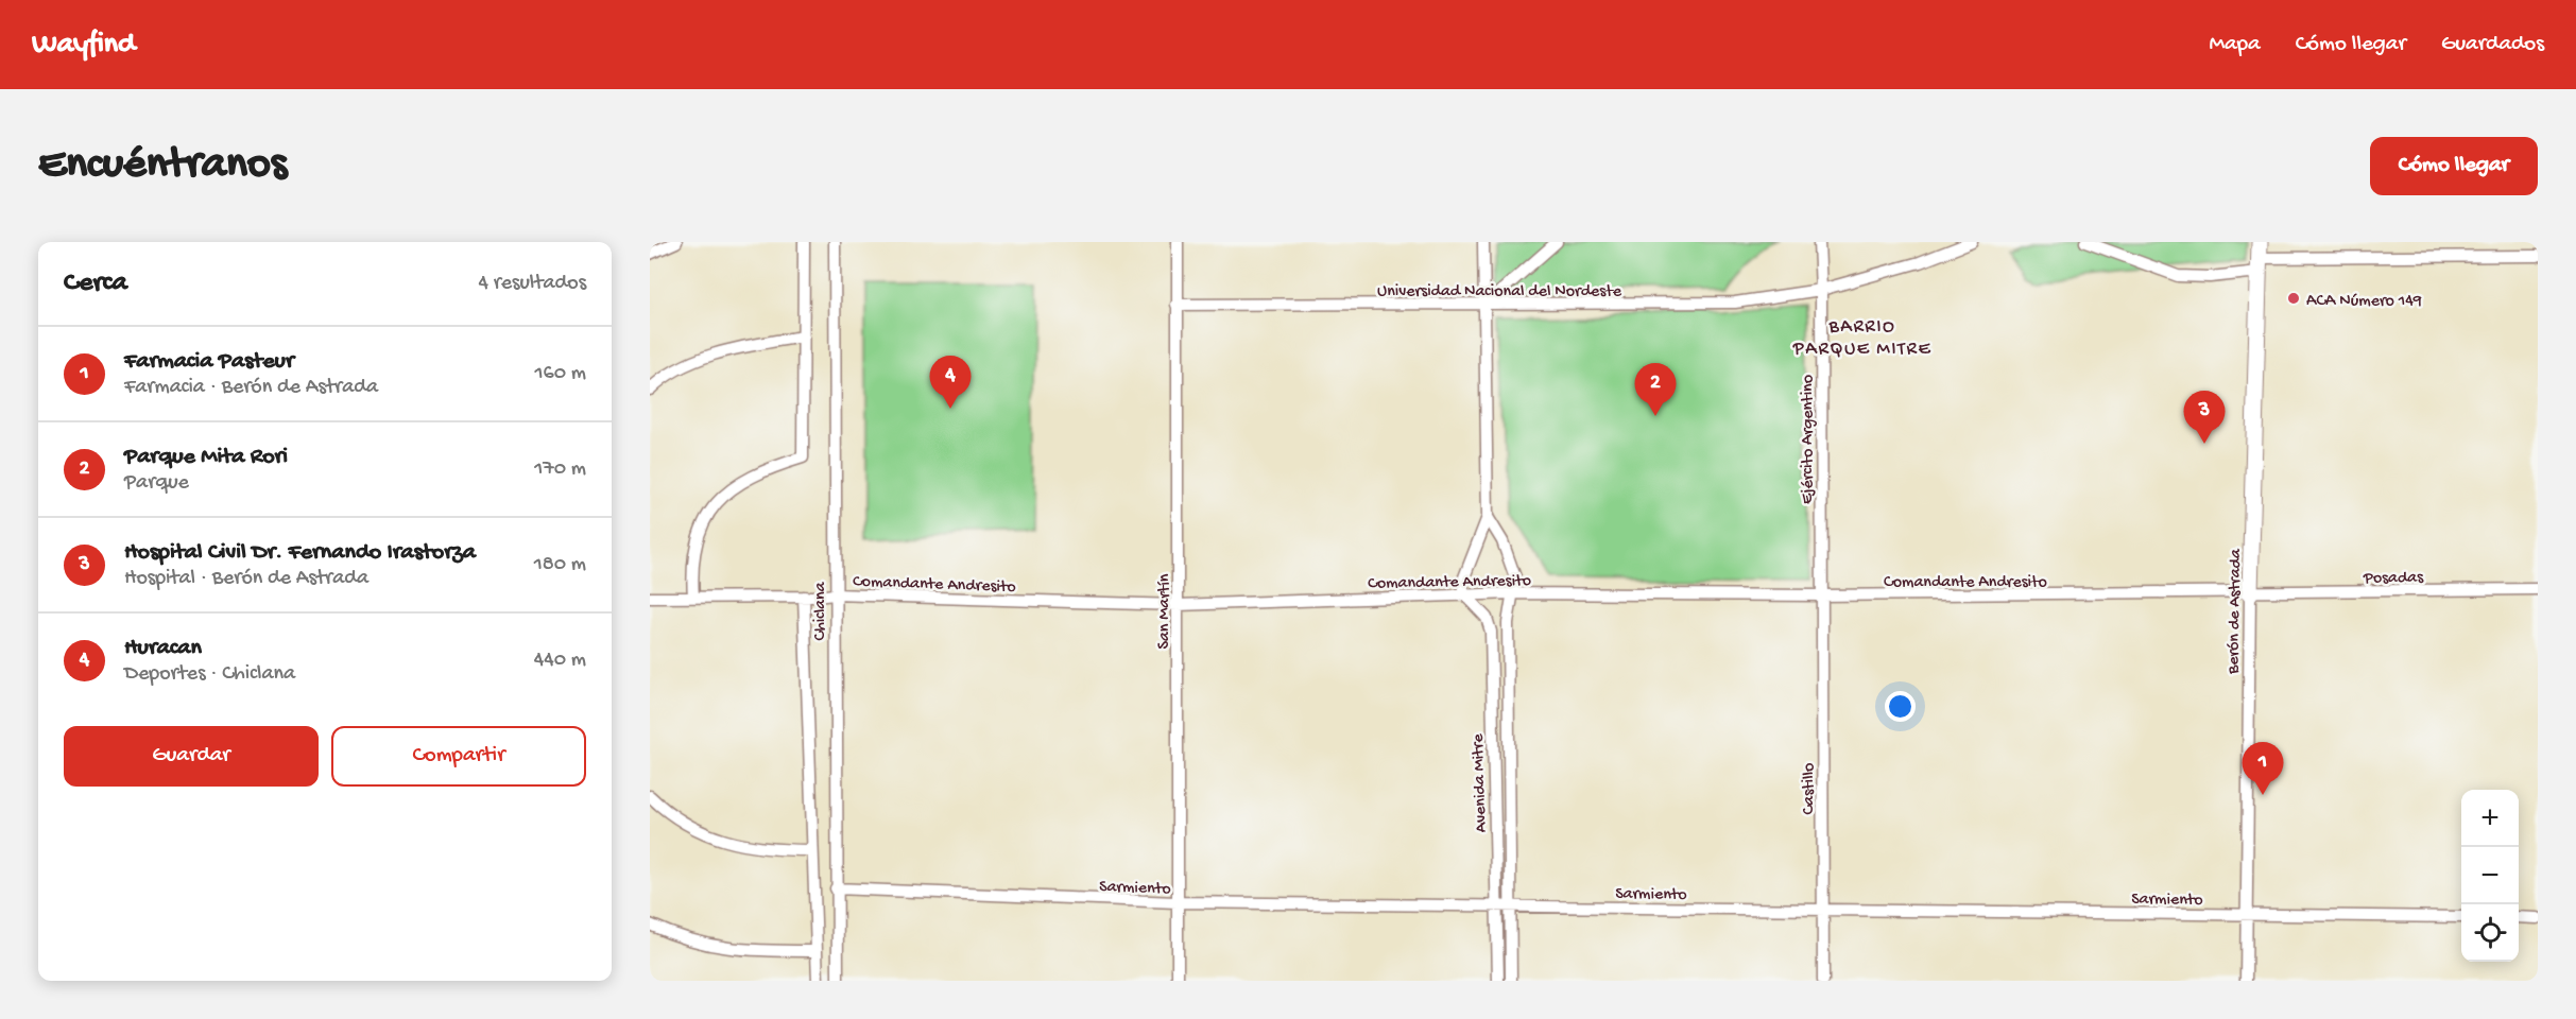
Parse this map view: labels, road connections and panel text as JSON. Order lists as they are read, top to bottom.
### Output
{
  "streets": {
    "street": [
      "Universidad Nacional del Nordeste",
      "Ejército Argentino",
      "Posadas",
      "Comandante Andresito",
      "Chiclana",
      "San Martín",
      "Berón de Astrada",
      "Avenida Mitre",
      "Castillo",
      "Sarmiento"
    ]
  },
  "crossings": [
    ["Universidad Nacional del Nordeste", "Ejército Argentino"],
    ["Universidad Nacional del Nordeste", "San Martín"],
    ["Ejército Argentino", "Comandante Andresito"],
    ["Ejército Argentino", "Castillo"],
    ["Posadas", "Comandante Andresito"],
    ["Posadas", "Berón de Astrada"],
    ["Comandante Andresito", "Chiclana"],
    ["Comandante Andresito", "San Martín"],
    ["Comandante Andresito", "Berón de Astrada"],
    ["Comandante Andresito", "Avenida Mitre"],
    ["Comandante Andresito", "Castillo"],
    ["Chiclana", "Sarmiento"],
    ["San Martín", "Sarmiento"],
    ["Berón de Astrada", "Sarmiento"],
    ["Avenida Mitre", "Sarmiento"],
    ["Castillo", "Sarmiento"]
  ],
  "districts": ["BARRIO PARQUE MITRE"],
  "places": ["ACA Número 149"],
  "page": {
    "header": "Wayfind",
    "nav": ["Mapa", "Cómo llegar", "Guardados"],
    "buttons": [
      "Cómo llegar",
      ["Guardar", "Compartir"]
    ],
    "title": "Encuéntranos",
    "heading": ["Cerca", "4 resultados"],
    "list": [
      {
        "mark": "1",
        "name": "Farmacia Pasteur",
        "note": "Farmacia · Berón de Astrada",
        "value": "160 m"
      },
      {
        "mark": "2",
        "name": "Parque Mita Rori",
        "note": "Parque",
        "value": "170 m"
      },
      {
        "mark": "3",
        "name": "Hospital Civil Dr. Fernando Irastorza",
        "note": "Hospital · Berón de Astrada",
        "value": "180 m"
      },
      {
        "mark": "4",
        "name": "Huracan",
        "note": "Deportes · Chiclana",
        "value": "440 m"
      }
    ],
    "pins": [
      "4",
      "2",
      "3",
      "1"
    ],
    "map_buttons": ["+", "−"]
  }
}
